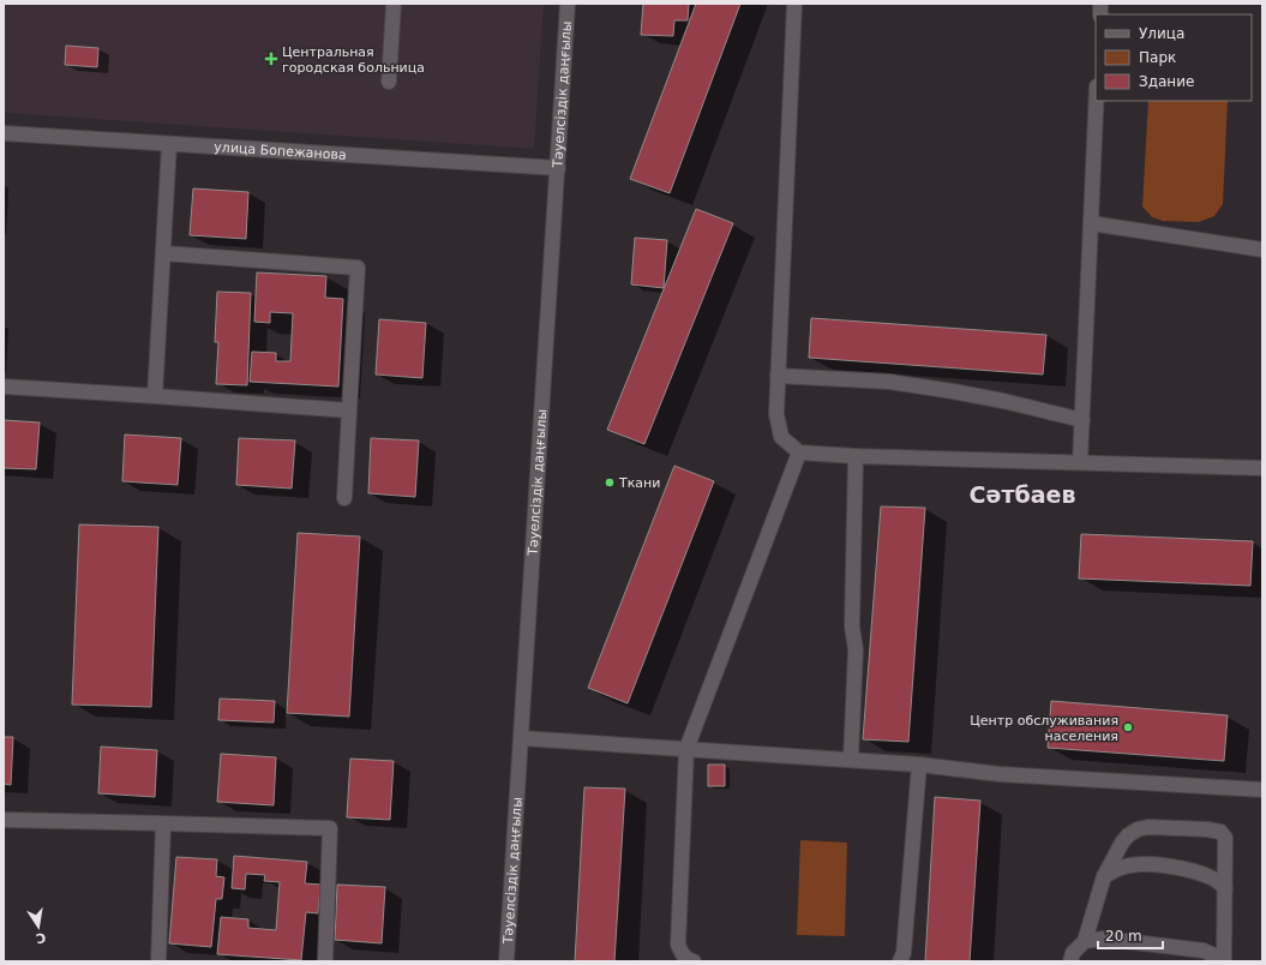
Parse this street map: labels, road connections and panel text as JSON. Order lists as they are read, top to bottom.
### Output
{
  "streets": {
    "street": ["Тәуелсіздік даңғылы", "улица Бопежанова"]
  },
  "crossings": [
    ["Тәуелсіздік даңғылы", "улица Бопежанова"]
  ],
  "districts": ["Сәтбаев"],
  "places": {
    "health": ["Центральная городская больница"],
    "other": ["Ткани", "Центр обслуживания населения"]
  },
  "legend": ["Улица", "Парк", "Здание"],
  "scale_bar": "20 m",
  "north": "bottom"
}
